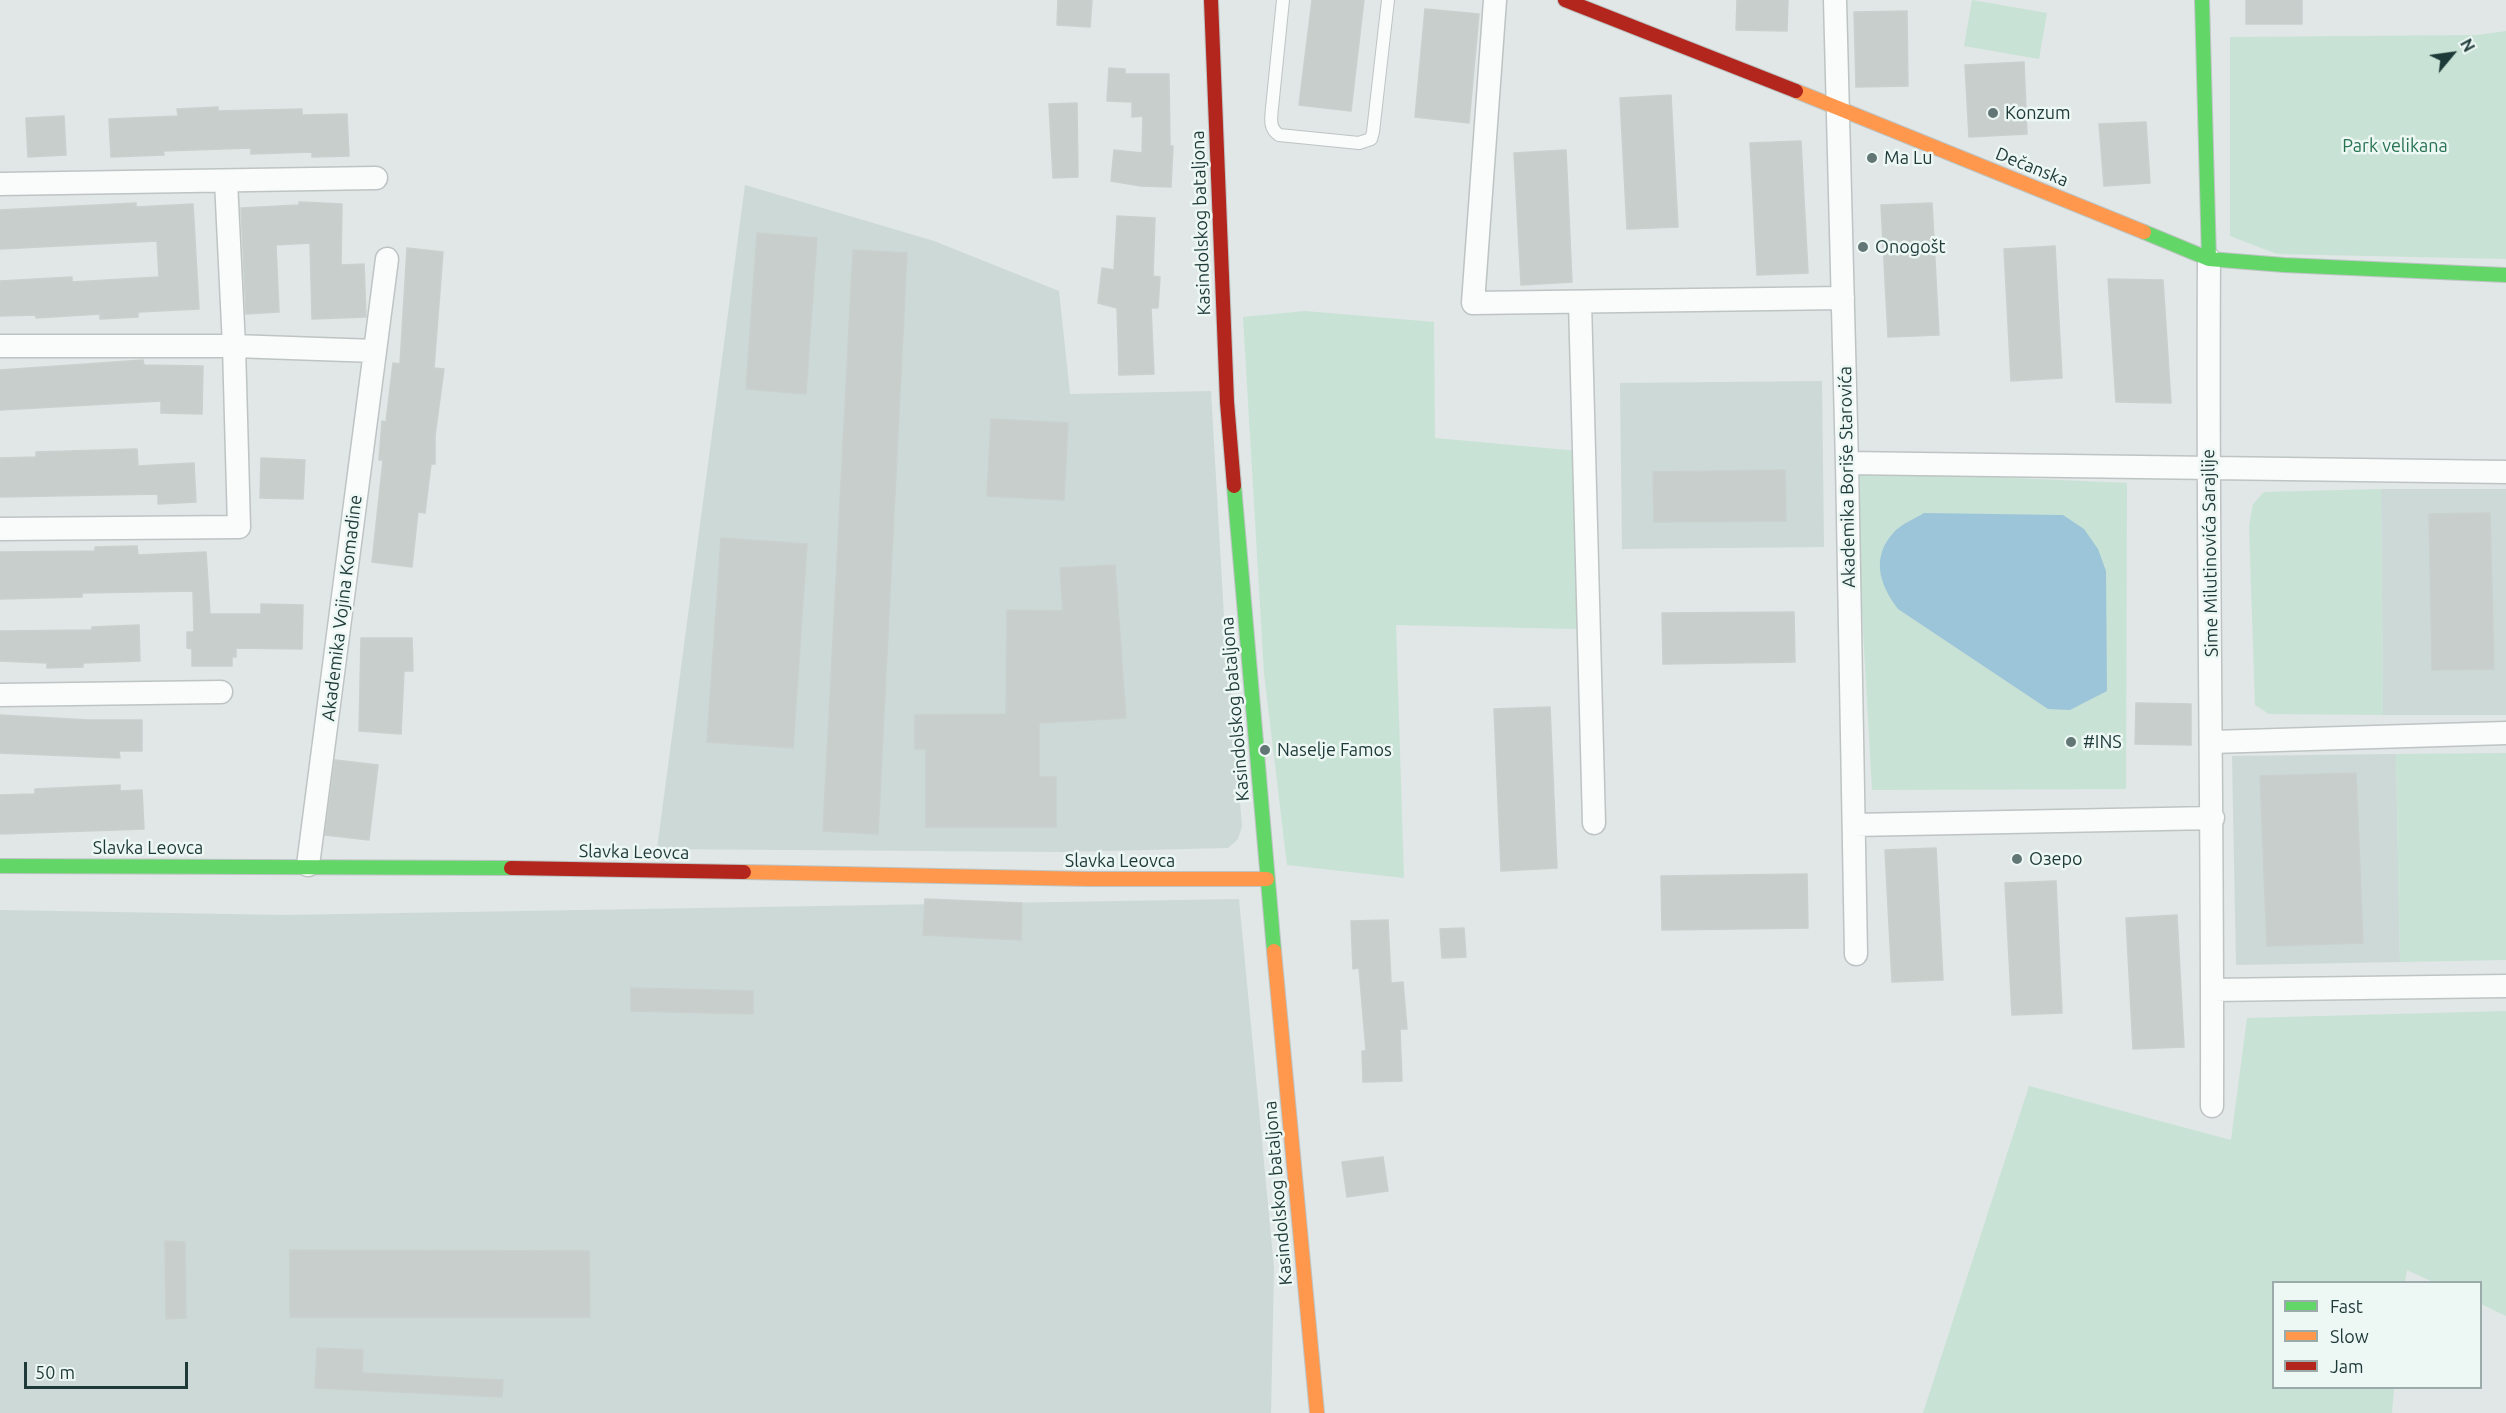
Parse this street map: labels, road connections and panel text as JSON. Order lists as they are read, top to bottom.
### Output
{
  "streets": {
    "street": [
      "Dečanska",
      "Kasindolskog bataljona",
      "Akademika Boriše Starovića",
      "Sime Milutinovića Sarajlije",
      "Akademika Vojina Komadine",
      "Slavka Leovca"
    ]
  },
  "crossings": [
    ["Dečanska", "Akademika Boriše Starovića"],
    ["Dečanska", "Sime Milutinovića Sarajlije"],
    ["Kasindolskog bataljona", "Slavka Leovca"],
    ["Akademika Vojina Komadine", "Slavka Leovca"]
  ],
  "parks": ["Park velikana"],
  "places": [
    "Konzum",
    "Ma Lu",
    "Onogošt",
    "#INS",
    "Naselje Famos",
    "Озеро"
  ],
  "legend": ["Fast", "Slow", "Jam"],
  "scale_bar": "50 m",
  "north": "top right"
}
